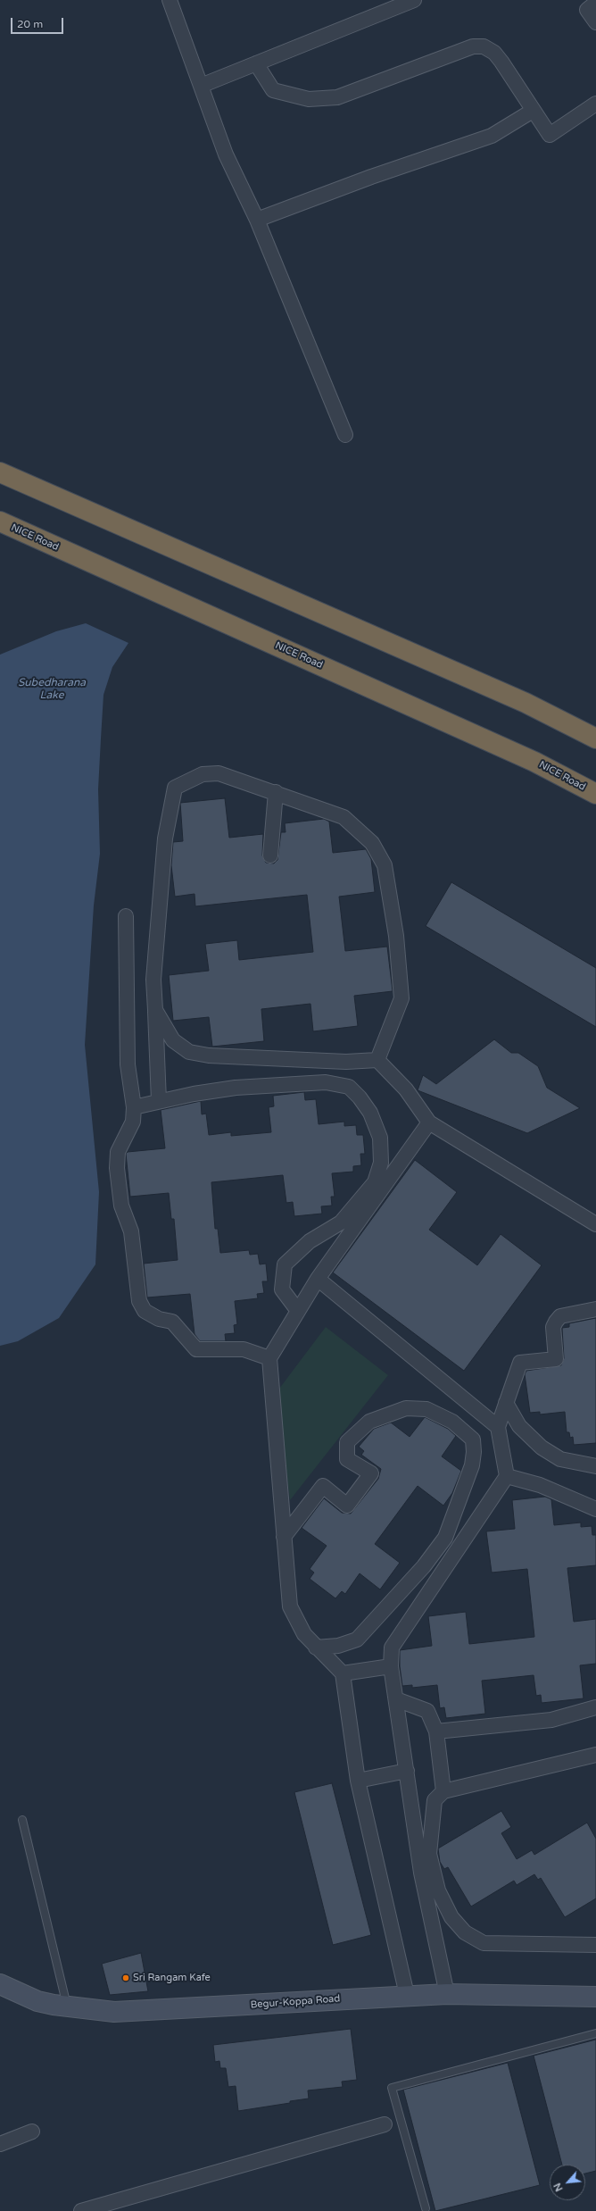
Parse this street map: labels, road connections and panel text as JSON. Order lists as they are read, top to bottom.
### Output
{
  "streets": {
    "highway": ["NICE Road"],
    "main road": ["Begur-Koppa Road"]
  },
  "water": ["Subedharana Lake"],
  "places": ["Sri Rangam Kafe"],
  "scale_bar": "20 m",
  "north": "bottom left"
}
